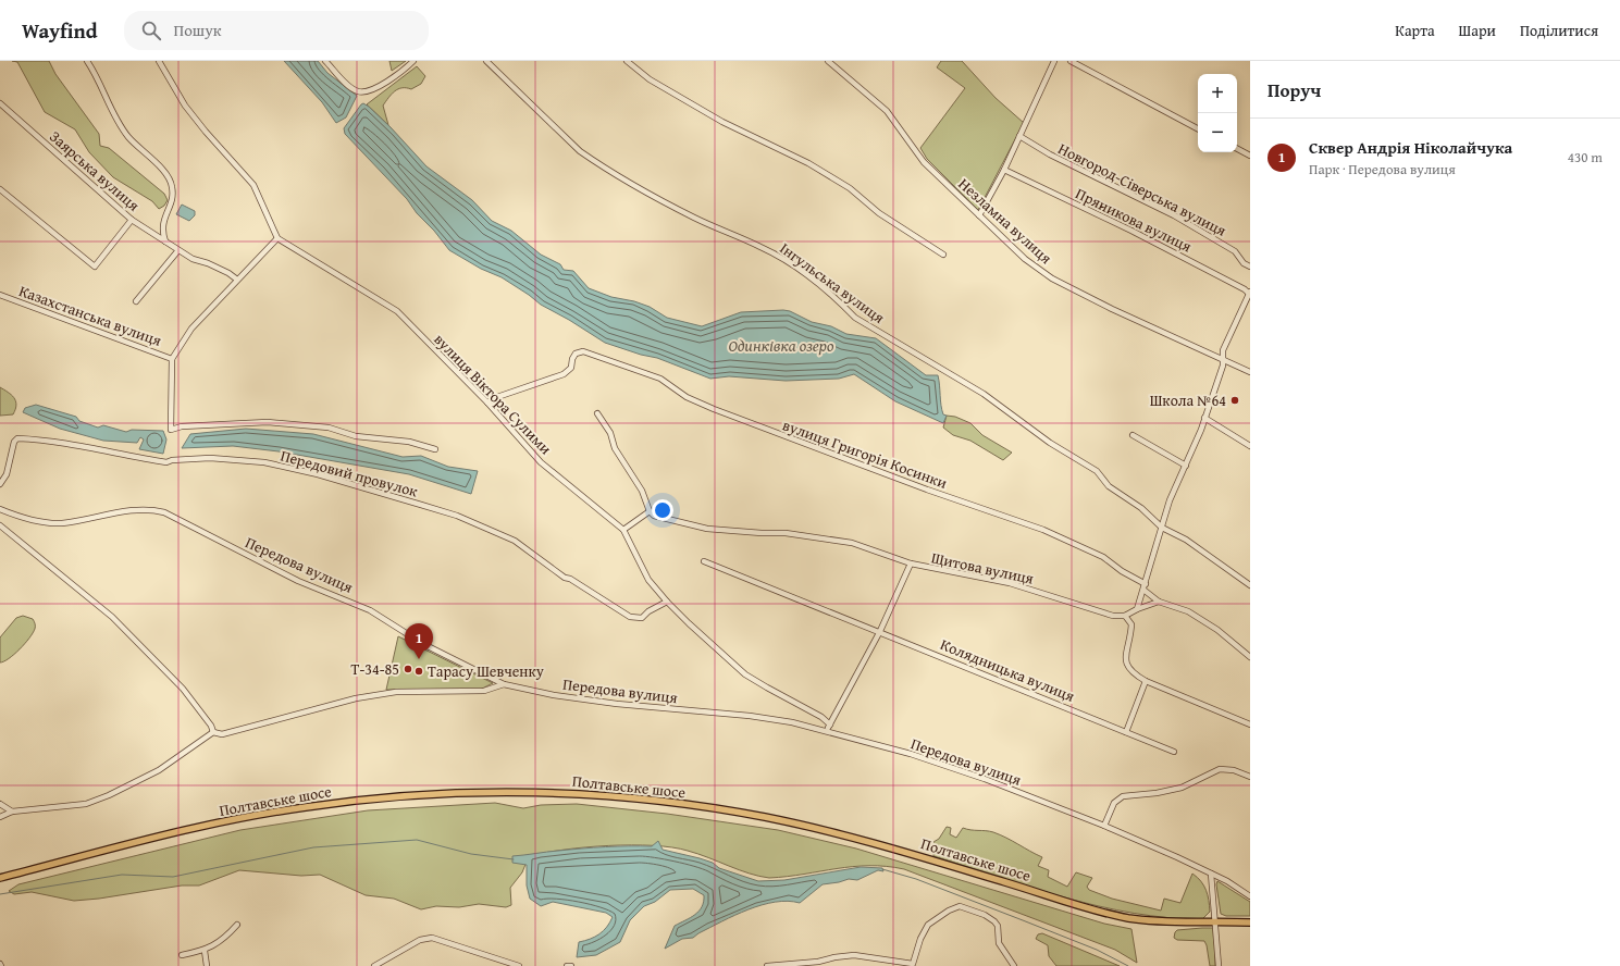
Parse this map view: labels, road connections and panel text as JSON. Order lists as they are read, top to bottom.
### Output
{
  "streets": {
    "main road": ["Полтавське шосе"],
    "street": [
      "Заярська вулиця",
      "Новгород-Сіверська вулиця",
      "Пряникова вулиця",
      "Незламна вулиця",
      "Інгульська вулиця",
      "Казахстанська вулиця",
      "вулиця Віктора Сулими",
      "вулиця Григорія Косинки",
      "Передовий провулок",
      "Передова вулиця",
      "Щитова вулиця",
      "Колядницька вулиця"
    ]
  },
  "crossings": [
    ["Заярська вулиця", "Казахстанська вулиця"],
    ["Казахстанська вулиця", "вулиця Віктора Сулими"],
    ["вулиця Віктора Сулими", "вулиця Григорія Косинки"],
    ["вулиця Віктора Сулими", "Передовий провулок"]
  ],
  "water": ["Одинківка озеро"],
  "places": ["Школа №64", "Т-34-85", "Тарасу Шевченку"],
  "page": {
    "header": "Wayfind",
    "search": "Пошук",
    "nav": ["Карта", "Шари", "Поділитися"],
    "heading": "Поруч",
    "map_buttons": ["+", "−"],
    "list": [
      {
        "mark": "1",
        "name": "Сквер Андрія Ніколайчука",
        "note": "Парк · Передова вулиця",
        "value": "430 m"
      }
    ],
    "pins": "1"
  }
}
